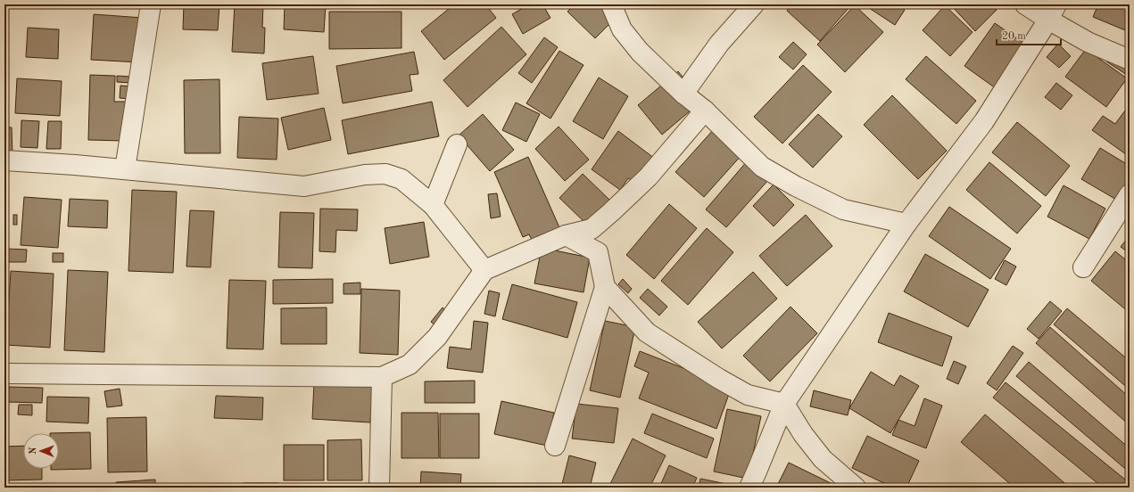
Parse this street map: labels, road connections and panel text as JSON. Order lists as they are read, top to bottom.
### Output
{
  "scale_bar": "20 m",
  "north": "left"
}
